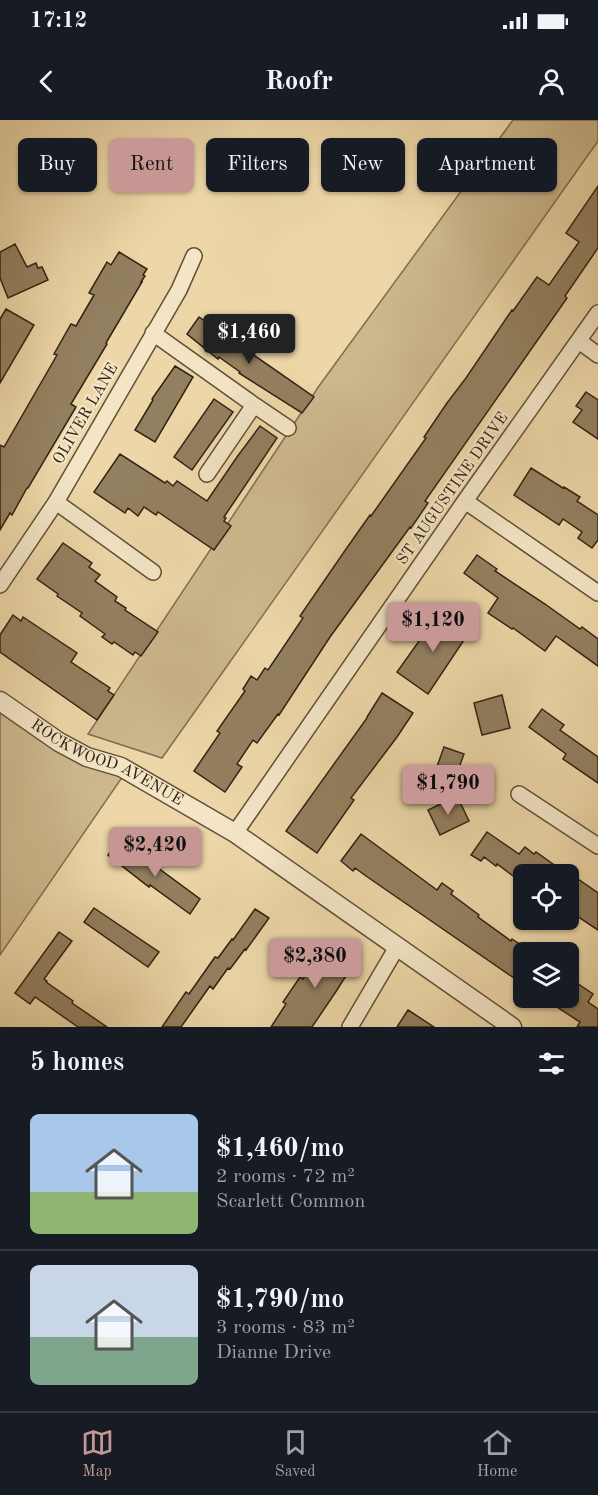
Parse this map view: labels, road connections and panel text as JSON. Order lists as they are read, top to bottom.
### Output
{
  "streets": {
    "street": ["OLIVER LANE", "ST AUGUSTINE DRIVE", "ROCKWOOD AVENUE"]
  },
  "crossings": [
    ["ST AUGUSTINE DRIVE", "ROCKWOOD AVENUE"]
  ],
  "page": {
    "status": "17:12",
    "header": "Roofr",
    "chip": [
      "Buy",
      "Rent",
      "Filters",
      "New",
      "Apartment"
    ],
    "price": [
      "$1,460",
      "$1,120",
      "$1,790",
      "$2,420",
      "$2,380"
    ],
    "heading": "5 homes",
    "list": [
      {
        "name": "$1,460/mo",
        "note": "2 rooms · 72 m² · Scarlett Common"
      },
      {
        "name": "$1,790/mo",
        "note": "3 rooms · 83 m² · Dianne Drive"
      }
    ],
    "tabs": ["Map", "Saved", "Home"]
  }
}
